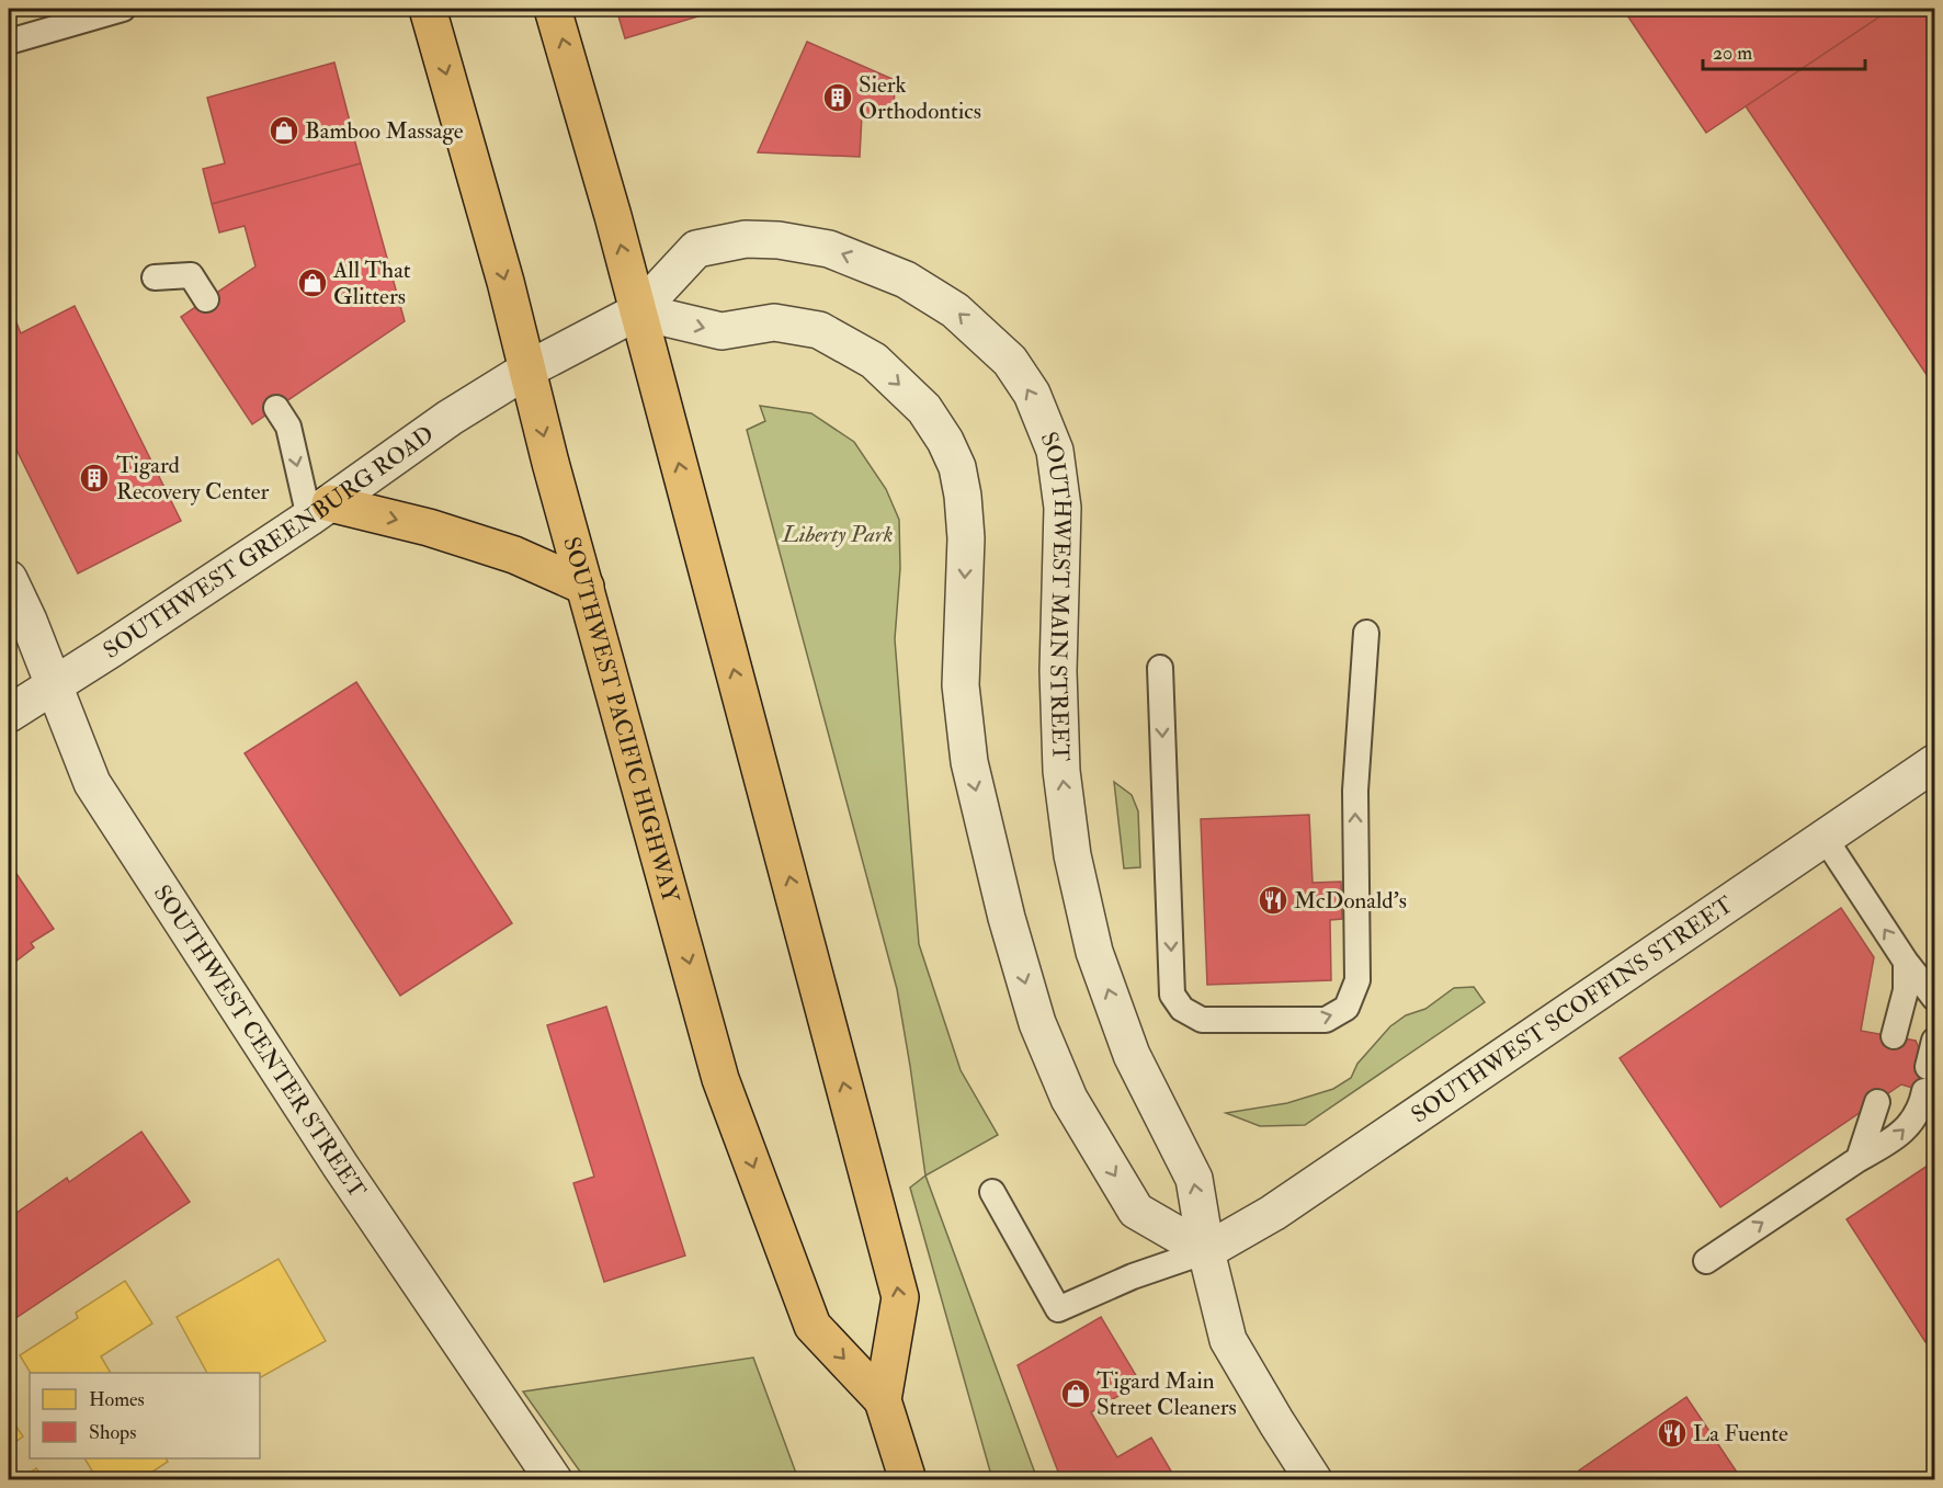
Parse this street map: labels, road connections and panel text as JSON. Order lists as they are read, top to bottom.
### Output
{
  "streets": {
    "highway": ["SOUTHWEST PACIFIC HIGHWAY"],
    "street": [
      "SOUTHWEST GREENBURG ROAD",
      "SOUTHWEST MAIN STREET",
      "SOUTHWEST SCOFFINS STREET",
      "SOUTHWEST CENTER STREET"
    ]
  },
  "crossings": [
    ["SOUTHWEST GREENBURG ROAD", "SOUTHWEST MAIN STREET"],
    ["SOUTHWEST GREENBURG ROAD", "SOUTHWEST PACIFIC HIGHWAY"],
    ["SOUTHWEST GREENBURG ROAD", "SOUTHWEST CENTER STREET"],
    ["SOUTHWEST MAIN STREET", "SOUTHWEST PACIFIC HIGHWAY"],
    ["SOUTHWEST MAIN STREET", "SOUTHWEST SCOFFINS STREET"]
  ],
  "one_way": ["SOUTHWEST MAIN STREET"],
  "parks": ["Liberty Park"],
  "places": {
    "building": ["Sierk Orthodontics", "Tigard Recovery Center"],
    "shop": ["Bamboo Massage", "All That Glitters", "Tigard Main Street Cleaners"],
    "restaurant": ["McDonald's", "La Fuente"]
  },
  "legend": ["Homes", "Shops"],
  "scale_bar": "20 m"
}
